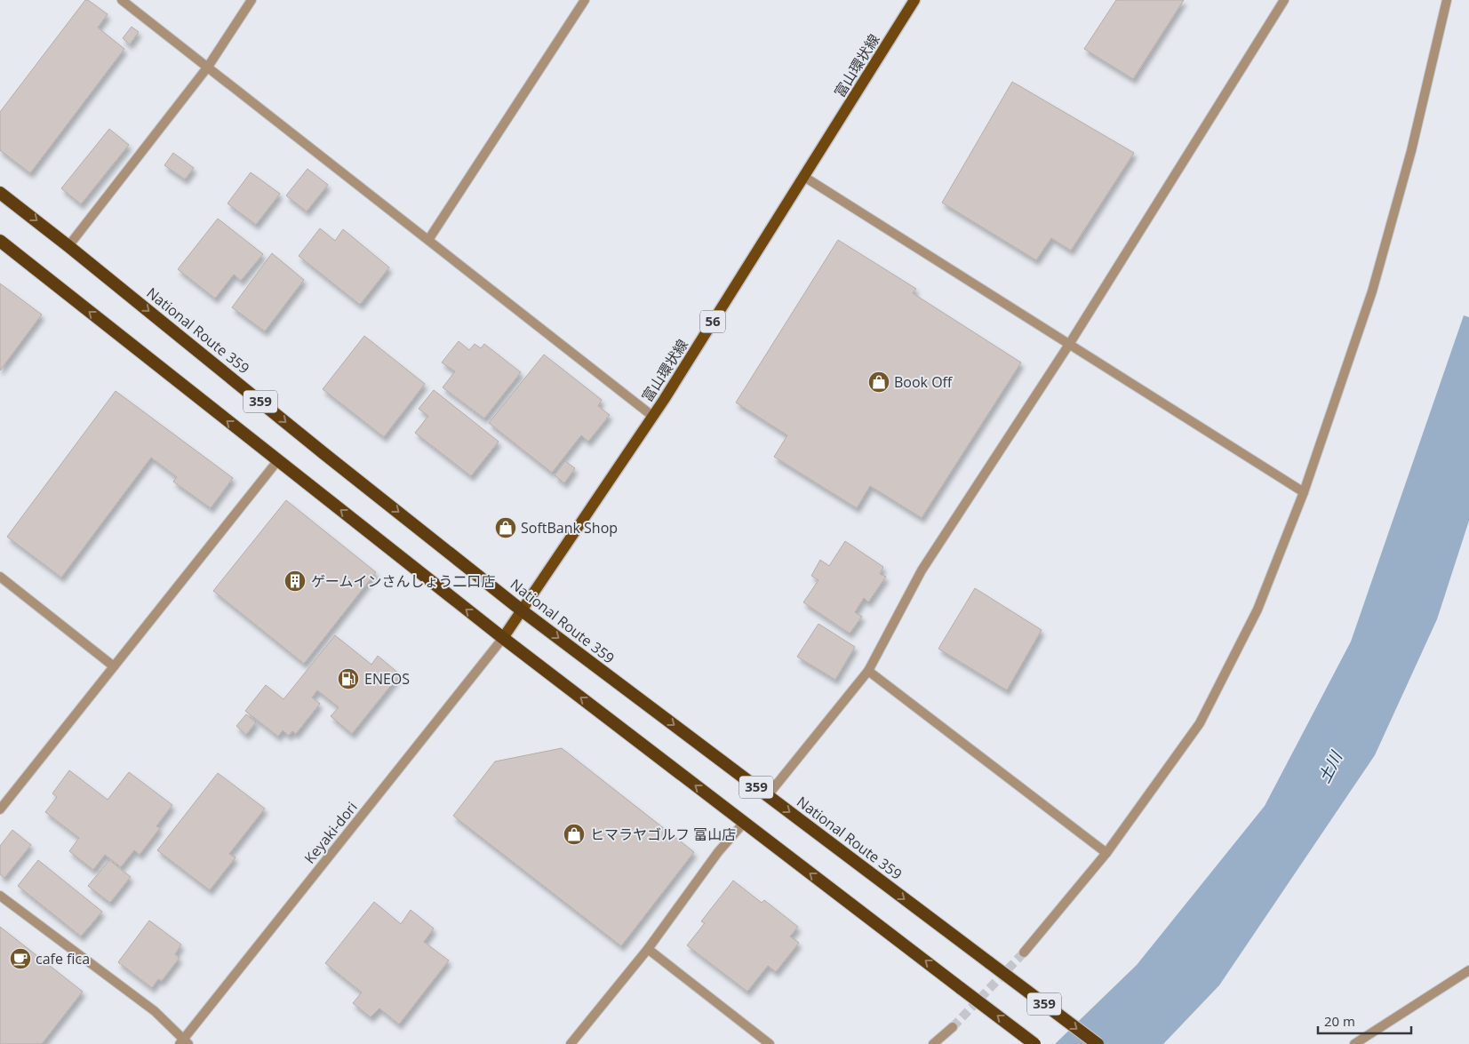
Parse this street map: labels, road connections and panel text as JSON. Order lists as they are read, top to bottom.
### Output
{
  "streets": {
    "highway": ["National Route 359", "359"],
    "main road": ["富山環状線", "56"],
    "street": ["Keyaki-dori"]
  },
  "crossings": [
    ["富山環状線", "National Route 359"],
    ["富山環状線", "359"],
    ["富山環状線", "Keyaki-dori"],
    ["359", "Keyaki-dori"]
  ],
  "water": ["土川"],
  "places": {
    "shop": ["Book Off", "SoftBank Shop", "ヒマラヤゴルフ 富山店"],
    "building": ["ゲームインさんしょう二口店"],
    "fuel station": ["ENEOS"],
    "cafe": ["cafe fica"]
  },
  "scale_bar": "20 m"
}
